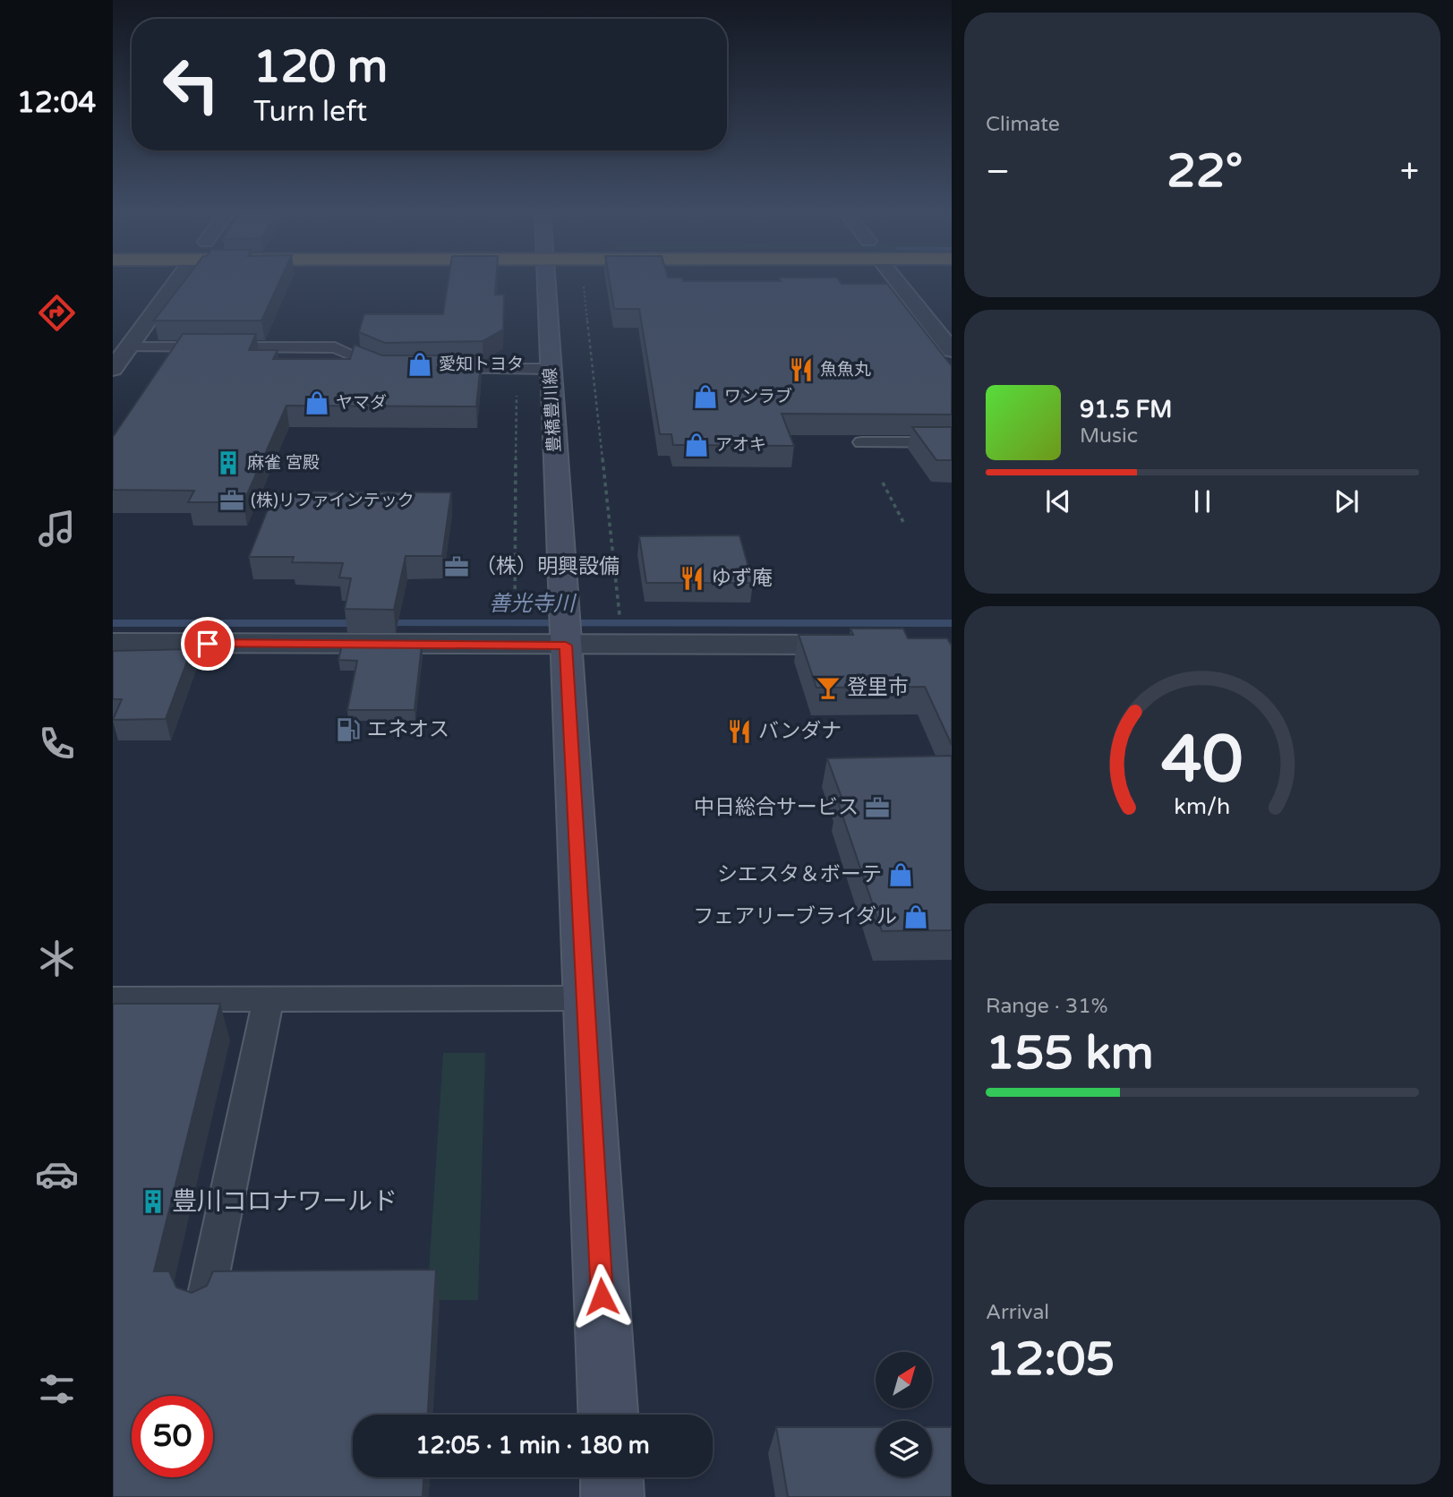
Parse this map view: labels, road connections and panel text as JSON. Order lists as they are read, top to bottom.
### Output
{
  "streets": {
    "main road": ["豊橋豊川線"]
  },
  "water": ["善光寺川"],
  "places": {
    "shop": [
      "愛知トヨタ",
      "ワンラブ",
      "ヤマダ",
      "アオキ",
      "シエスタ＆ボーテ",
      "フェアリーブライダル"
    ],
    "restaurant": ["魚魚丸", "ゆず庵", "バンダナ"],
    "building": ["麻雀 宮殿", "豊川コロナワールド"],
    "office": ["(株)リファインテック", "（株）明興設備", "中日総合サービス"],
    "bar": ["登里市"],
    "fuel station": ["エネオス"]
  },
  "north": "top right",
  "page": {
    "tabs": "12:04",
    "tile": [
      "Climate",
      ["Range · 31%", "155 km"],
      ["Arrival", "12:05"]
    ],
    "turn": ["120 m", "Turn left"],
    "heat": ["−", "22°", "+"],
    "song": ["91.5 FM", "Music"],
    "limit": "50",
    "trip": "12:05 · 1 min · 180 m",
    "gauge": ["40", "km/h"]
  }
}
